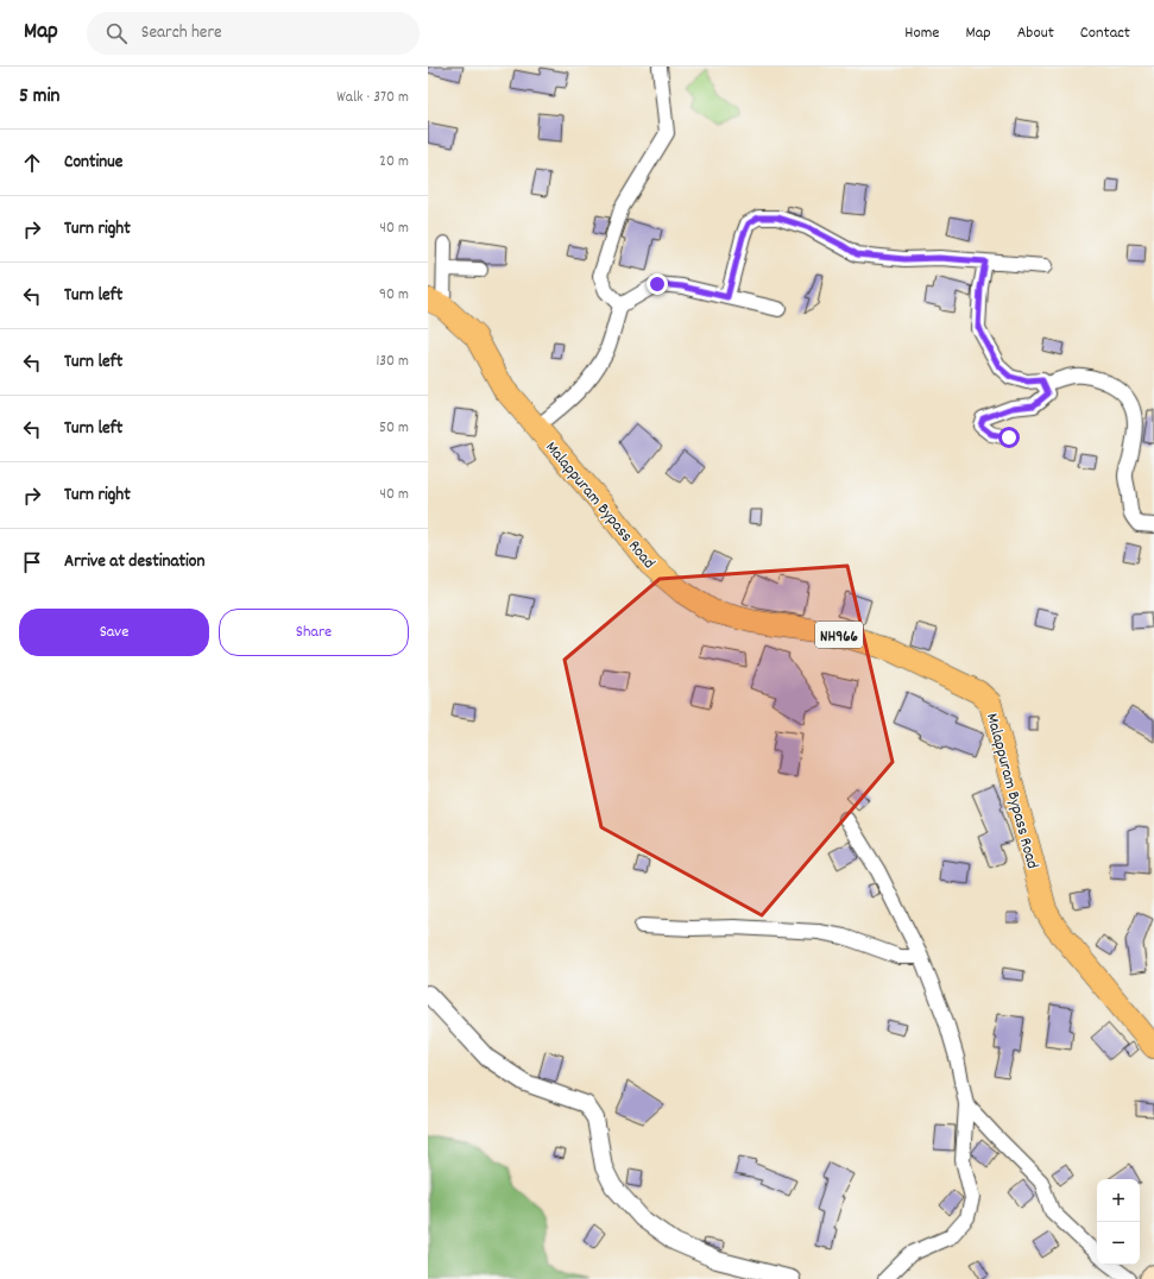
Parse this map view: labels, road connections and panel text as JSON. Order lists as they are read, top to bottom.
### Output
{
  "streets": {
    "highway": ["Malappuram Bypass Road", "NH966"]
  },
  "page": {
    "header": "Map",
    "search": "Search here",
    "nav": [
      "Home",
      "Map",
      "About",
      "Contact"
    ],
    "heading": ["5 min", "Walk · 370 m"],
    "list": [
      ["Continue", "20 m"],
      ["Turn right", "40 m"],
      ["Turn left", "90 m"],
      ["Turn left", "130 m"],
      ["Turn left", "50 m"],
      ["Turn right", "40 m"],
      "Arrive at destination"
    ],
    "buttons": ["Save", "Share"],
    "map_buttons": ["+", "−"]
  }
}
